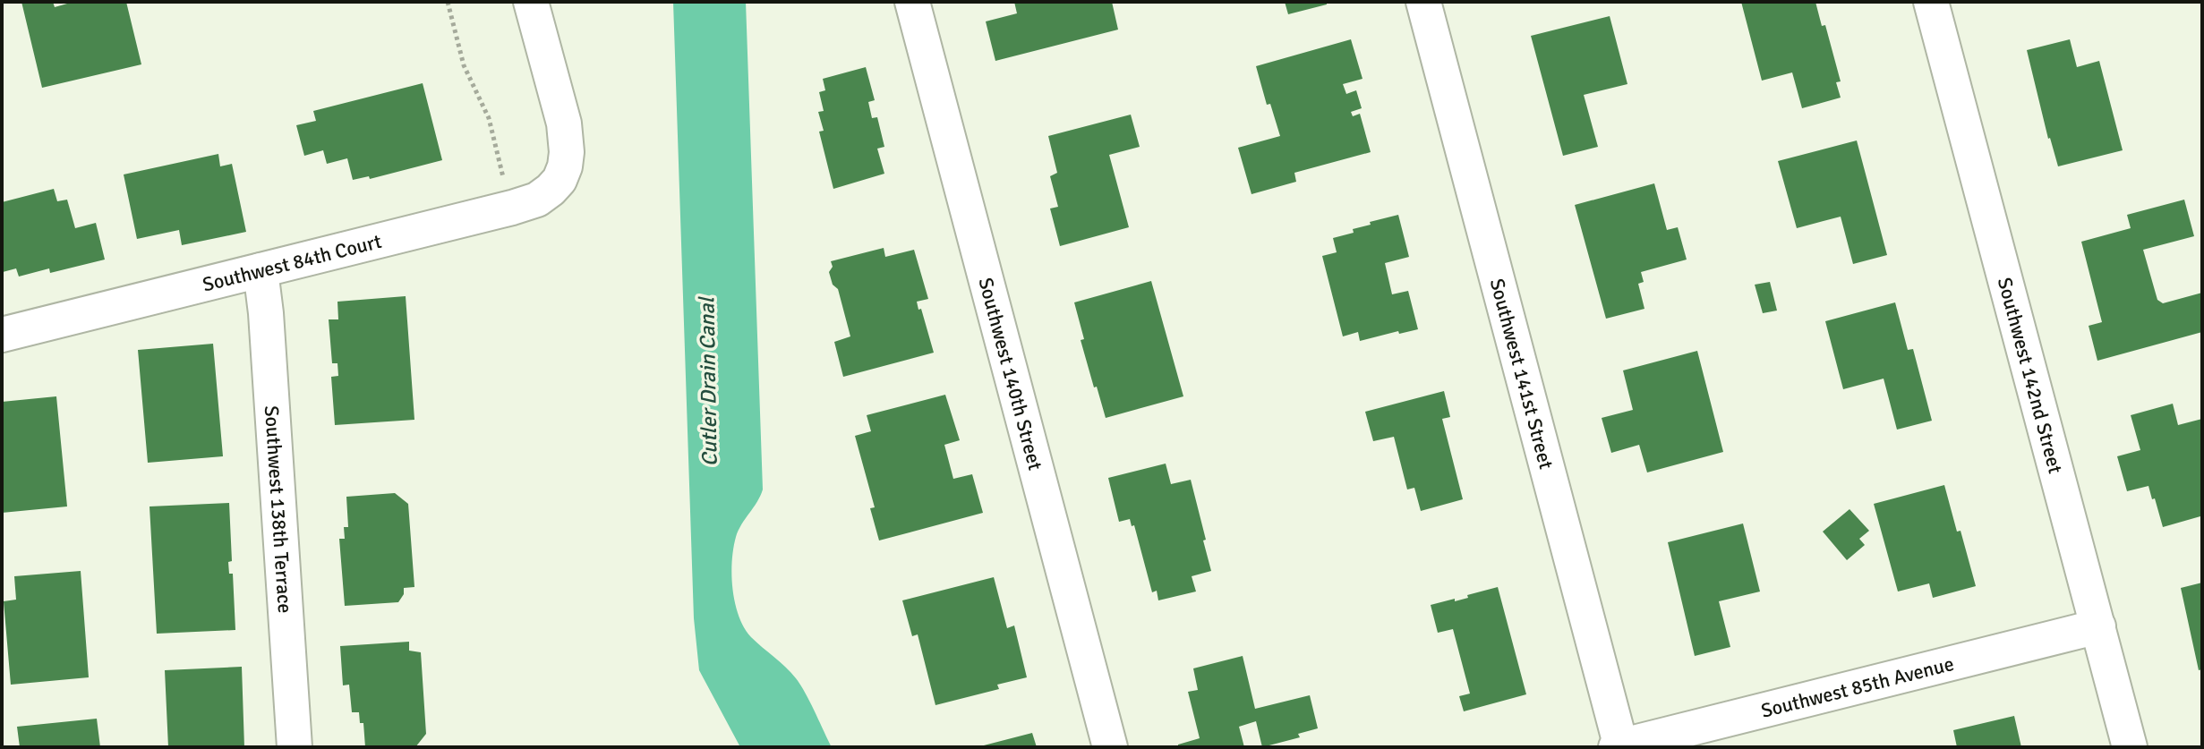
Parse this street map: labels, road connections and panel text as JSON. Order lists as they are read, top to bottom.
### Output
{
  "streets": {
    "street": [
      "Southwest 84th Court",
      "Southwest 140th Street",
      "Southwest 141st Street",
      "Southwest 142nd Street",
      "Southwest 138th Terrace",
      "Southwest 85th Avenue"
    ]
  },
  "crossings": [
    ["Southwest 84th Court", "Southwest 138th Terrace"],
    ["Southwest 141st Street", "Southwest 85th Avenue"],
    ["Southwest 142nd Street", "Southwest 85th Avenue"]
  ],
  "water": ["Cutler Drain Canal"]
}
